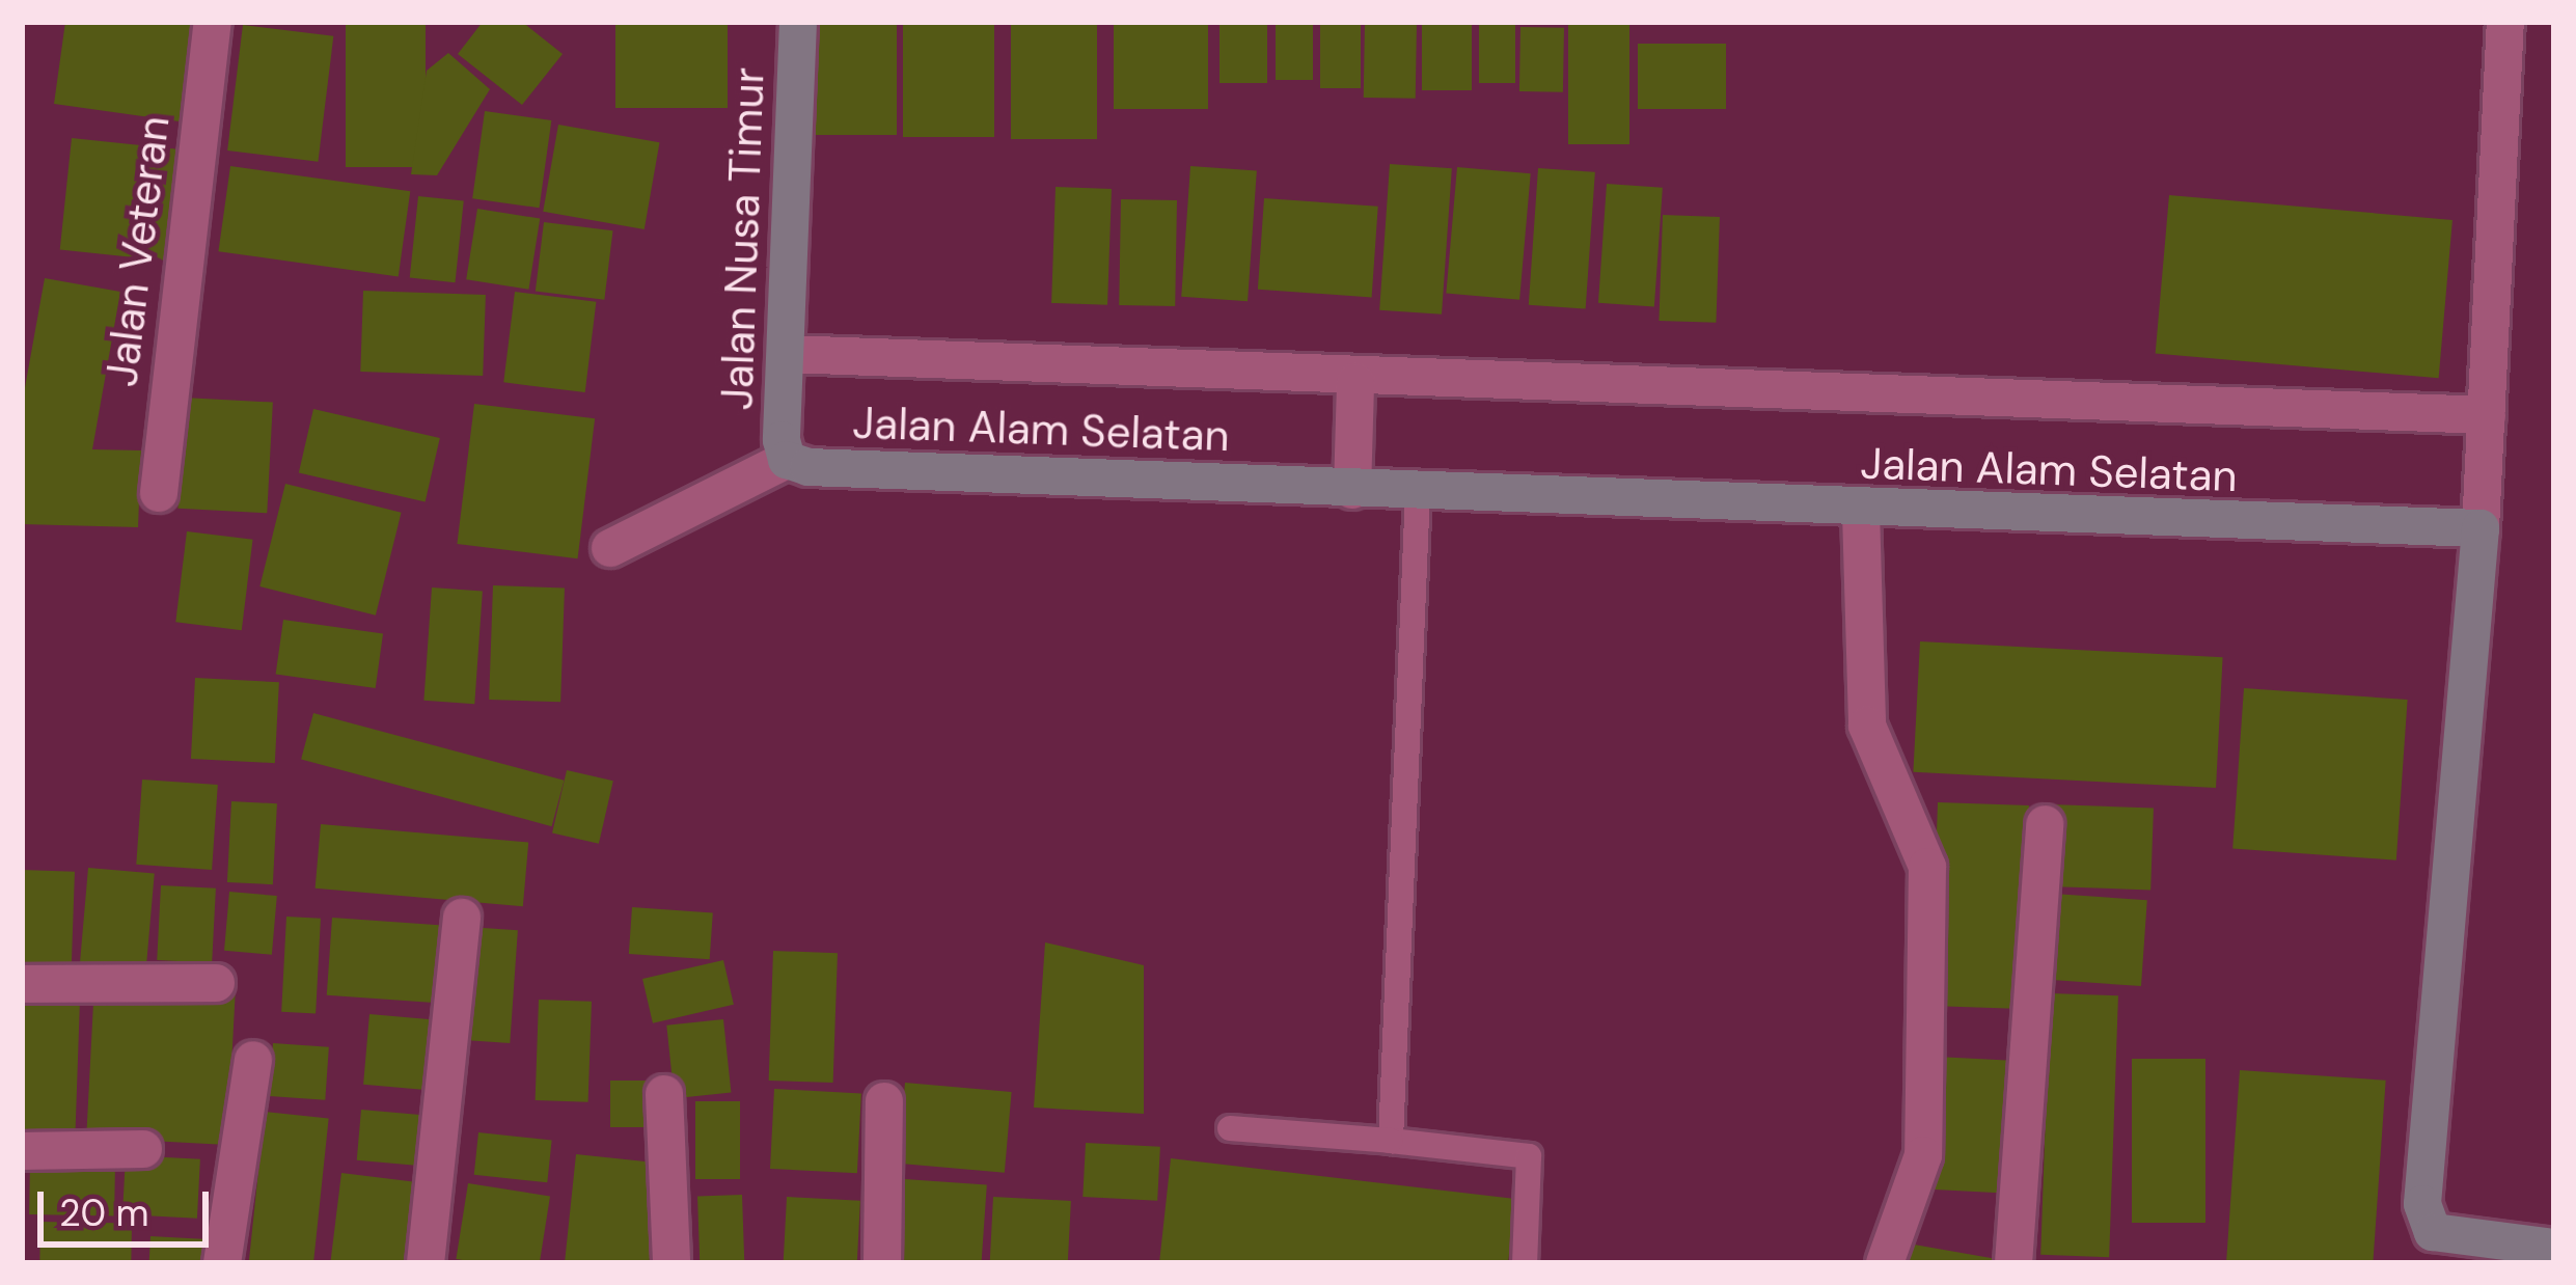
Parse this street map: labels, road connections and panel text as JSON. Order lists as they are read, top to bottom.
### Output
{
  "streets": {
    "street": ["Jalan Nusa Timur", "Jalan Veteran", "Jalan Alam Selatan"]
  },
  "crossings": [
    ["Jalan Nusa Timur", "Jalan Alam Selatan"]
  ],
  "scale_bar": "20 m"
}
